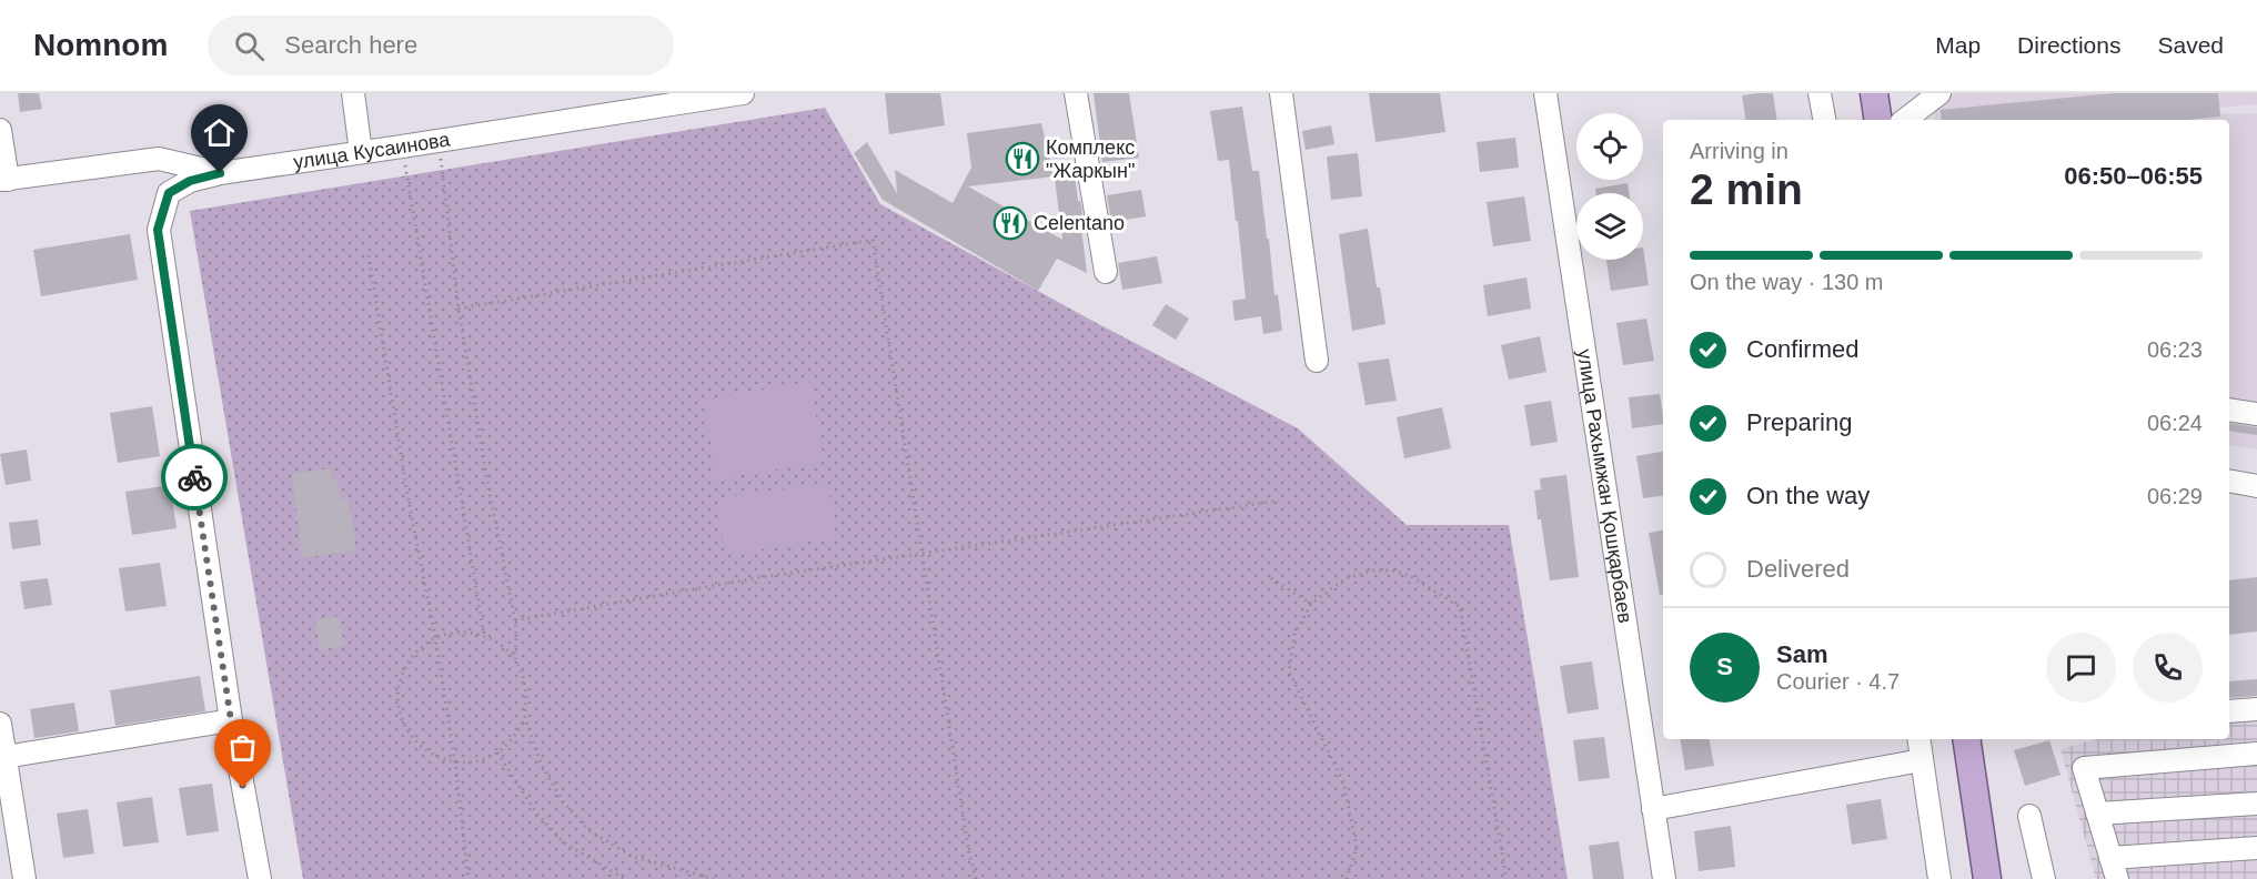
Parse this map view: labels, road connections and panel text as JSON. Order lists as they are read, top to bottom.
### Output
{
  "streets": {
    "street": ["улица Кусаинова", "улица Рахымжан Қошқарбаев"]
  },
  "places": {
    "restaurant": ["Комплекс \"Жаркын\"", "Celentano"]
  },
  "page": {
    "header": "Nomnom",
    "search": "Search here",
    "nav": ["Map", "Directions", "Saved"],
    "heading": ["2 min", "Arriving in", "06:50–06:55"],
    "panel": ["Sam", "Courier · 4.7"],
    "bar": "On the way · 130 m",
    "list": [
      ["Confirmed", "06:23"],
      ["Preparing", "06:24"],
      ["On the way", "06:29"],
      "Delivered"
    ],
    "round": "S"
  }
}
